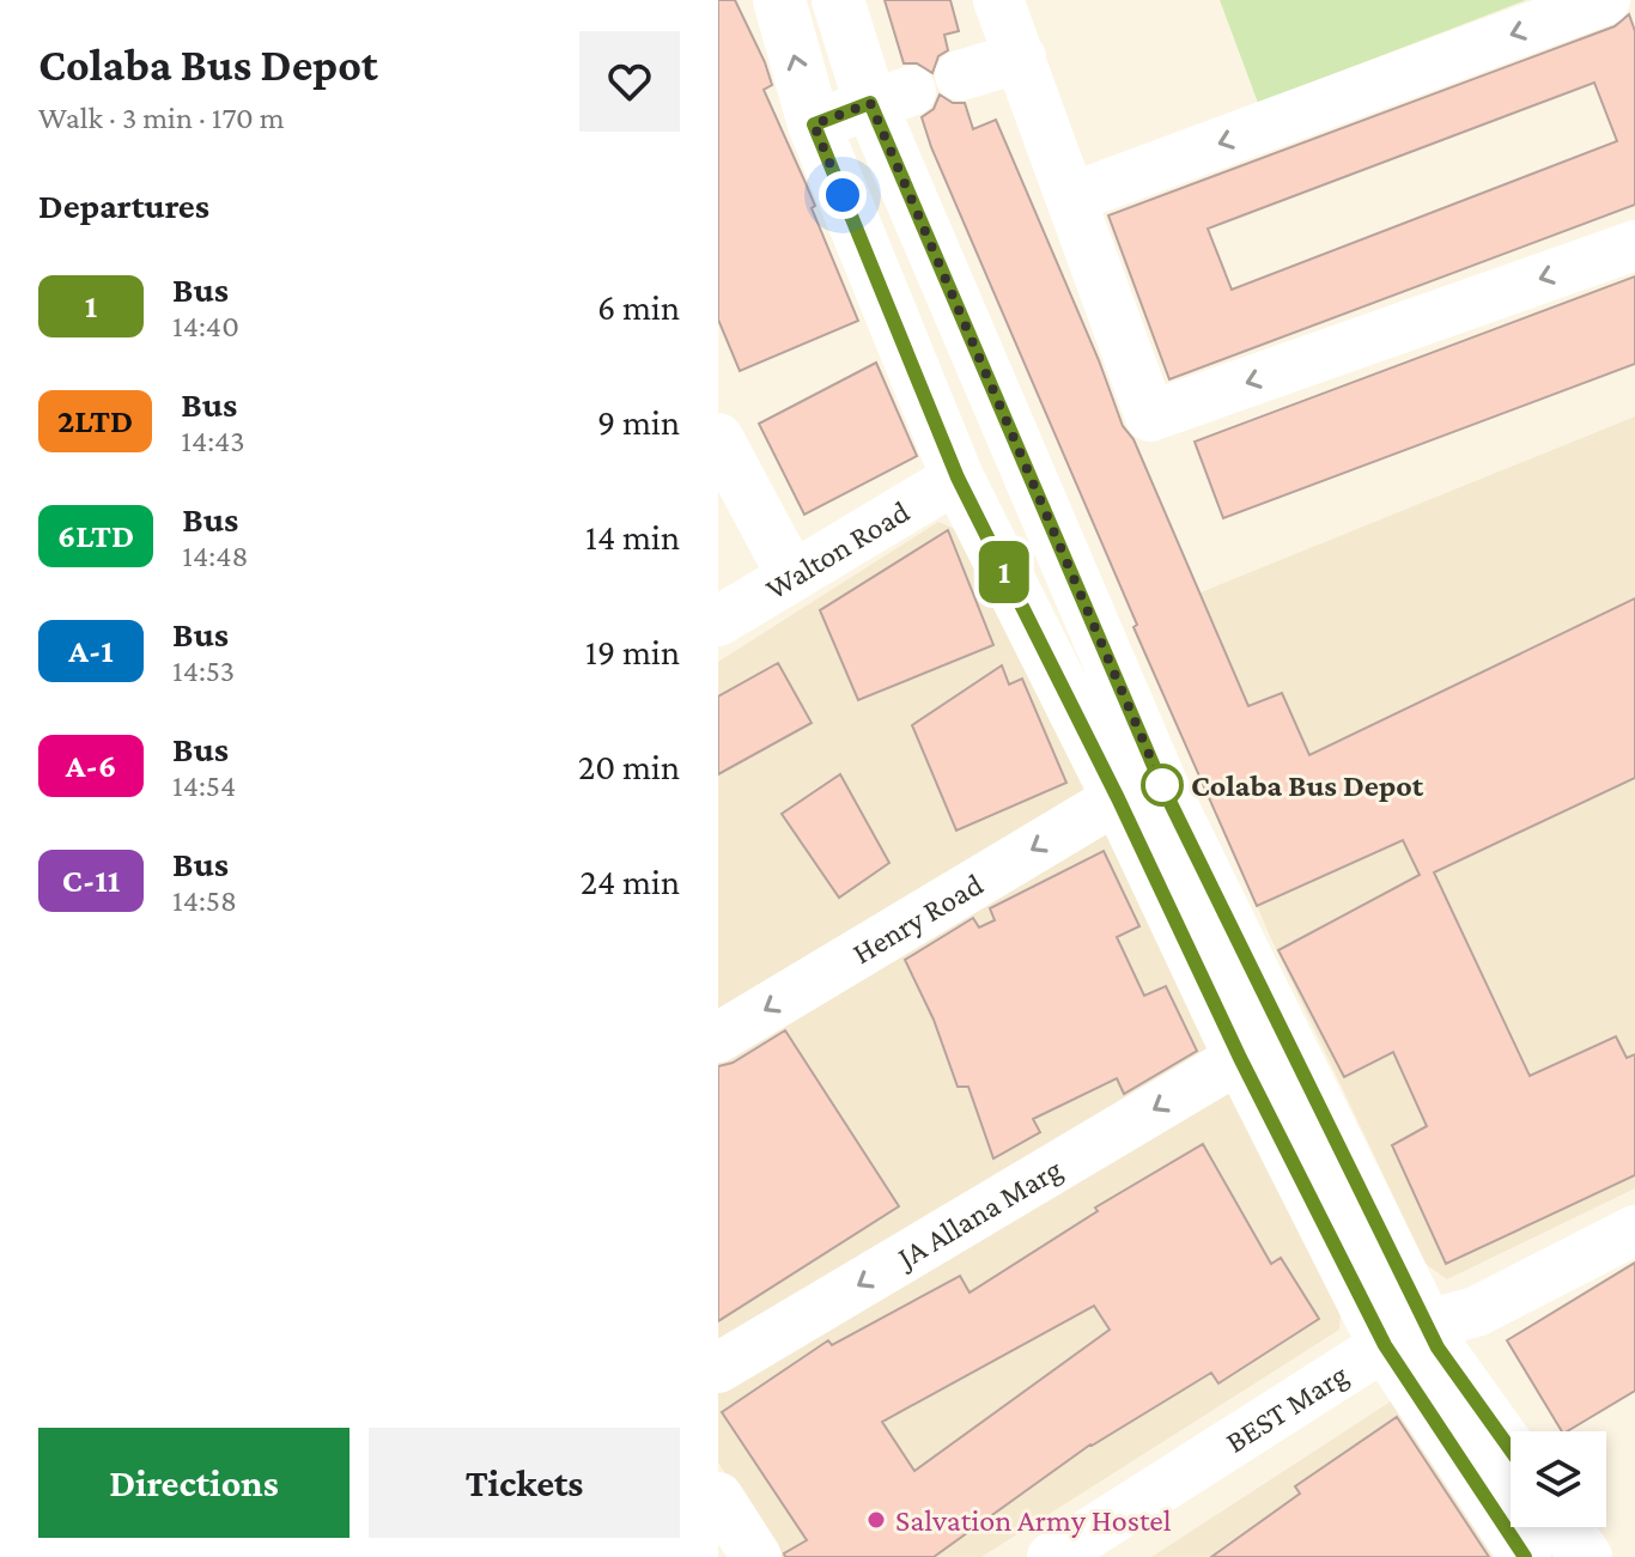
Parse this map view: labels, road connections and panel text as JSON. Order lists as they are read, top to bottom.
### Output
{
  "streets": {
    "street": [
      "Walton Road",
      "Henry Road",
      "JA Allana Marg",
      "BEST Marg"
    ]
  },
  "one_way": ["Henry Road"],
  "places": ["Colaba Bus Depot", "Salvation Army Hostel"],
  "lines": ["bus line 1"],
  "page": {
    "heading": [
      ["Colaba Bus Depot", "Walk · 3 min · 170 m"],
      "Departures"
    ],
    "on_map": "1",
    "list": [
      {
        "mark": "1",
        "name": "Bus",
        "note": "14:40",
        "value": "6 min"
      },
      {
        "mark": "2LTD",
        "name": "Bus",
        "note": "14:43",
        "value": "9 min"
      },
      {
        "mark": "6LTD",
        "name": "Bus",
        "note": "14:48",
        "value": "14 min"
      },
      {
        "mark": "A-1",
        "name": "Bus",
        "note": "14:53",
        "value": "19 min"
      },
      {
        "mark": "A-6",
        "name": "Bus",
        "note": "14:54",
        "value": "20 min"
      },
      {
        "mark": "C-11",
        "name": "Bus",
        "note": "14:58",
        "value": "24 min"
      }
    ],
    "buttons": ["Directions", "Tickets"]
  }
}
